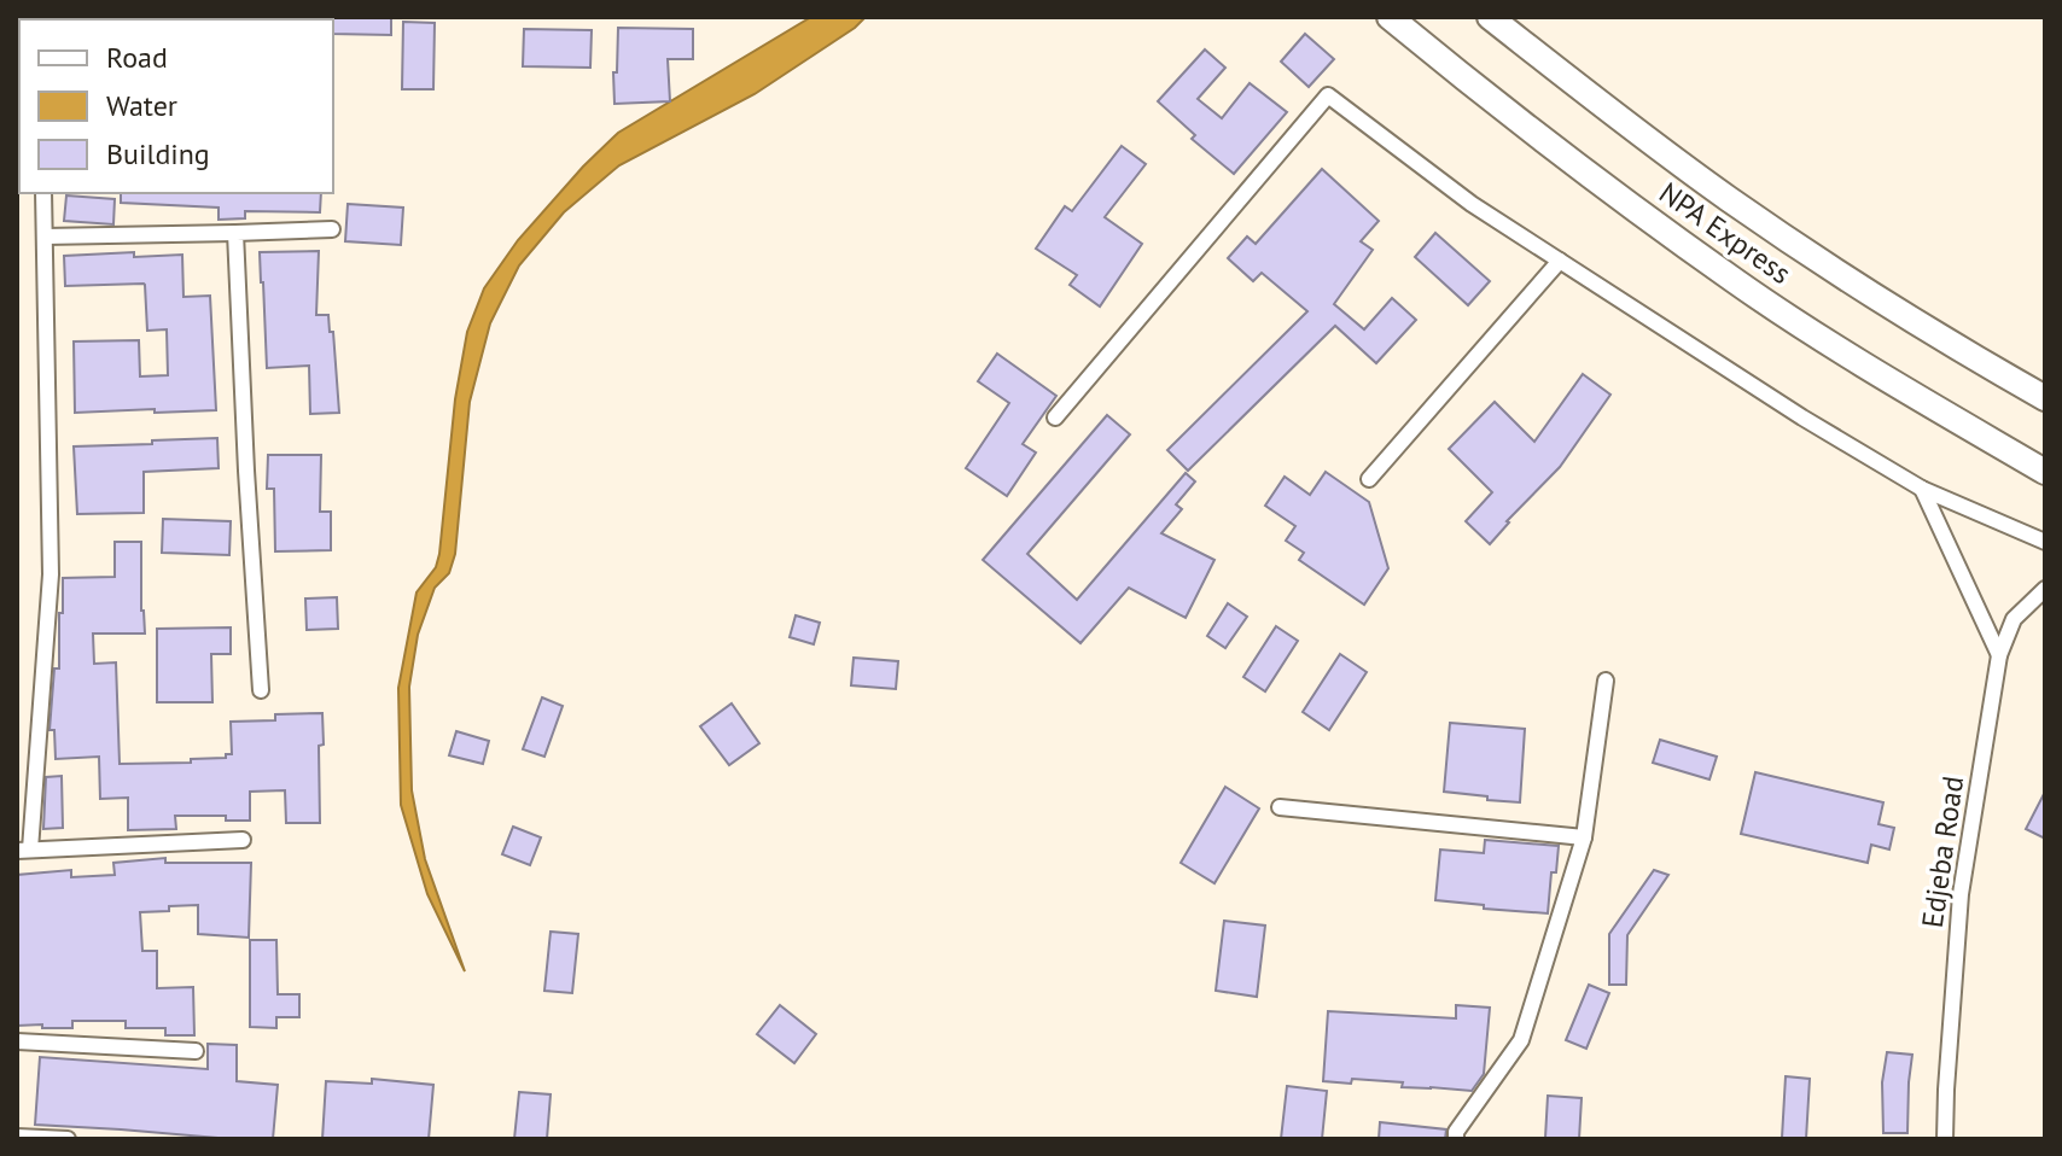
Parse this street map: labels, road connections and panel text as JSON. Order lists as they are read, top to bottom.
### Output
{
  "streets": {
    "main road": ["NPA Express"],
    "street": ["Edjeba Road"]
  },
  "legend": ["Road", "Water", "Building"]
}
